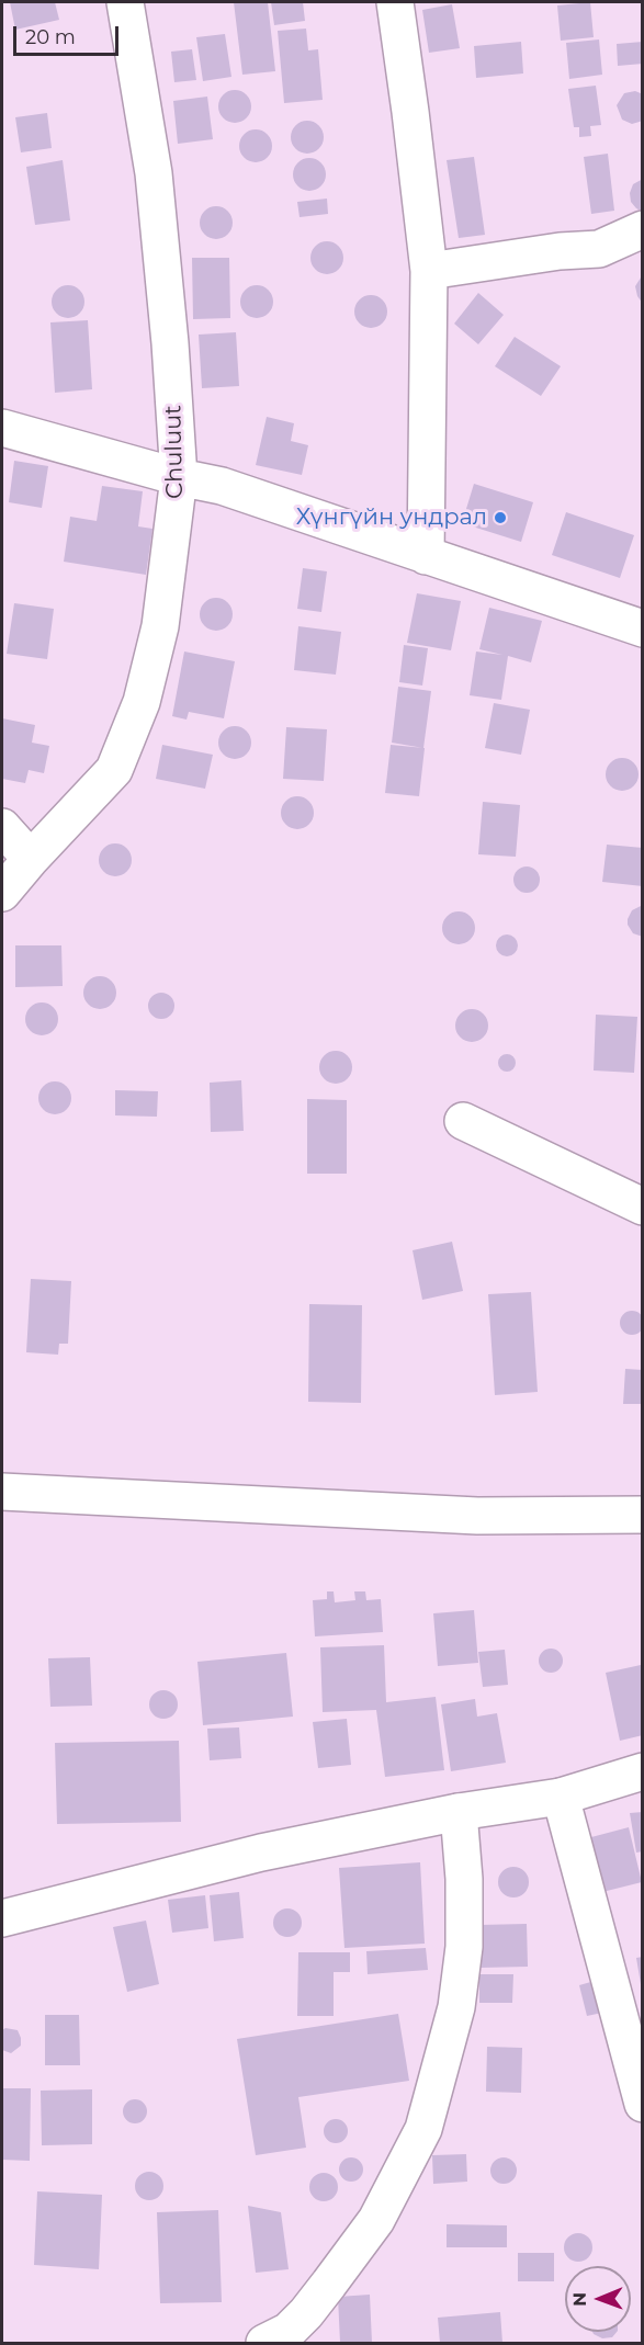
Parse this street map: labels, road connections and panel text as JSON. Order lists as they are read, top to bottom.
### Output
{
  "streets": {
    "street": ["Chuluut"]
  },
  "places": ["Хүнгүйн ундрал"],
  "scale_bar": "20 m",
  "north": "left"
}
